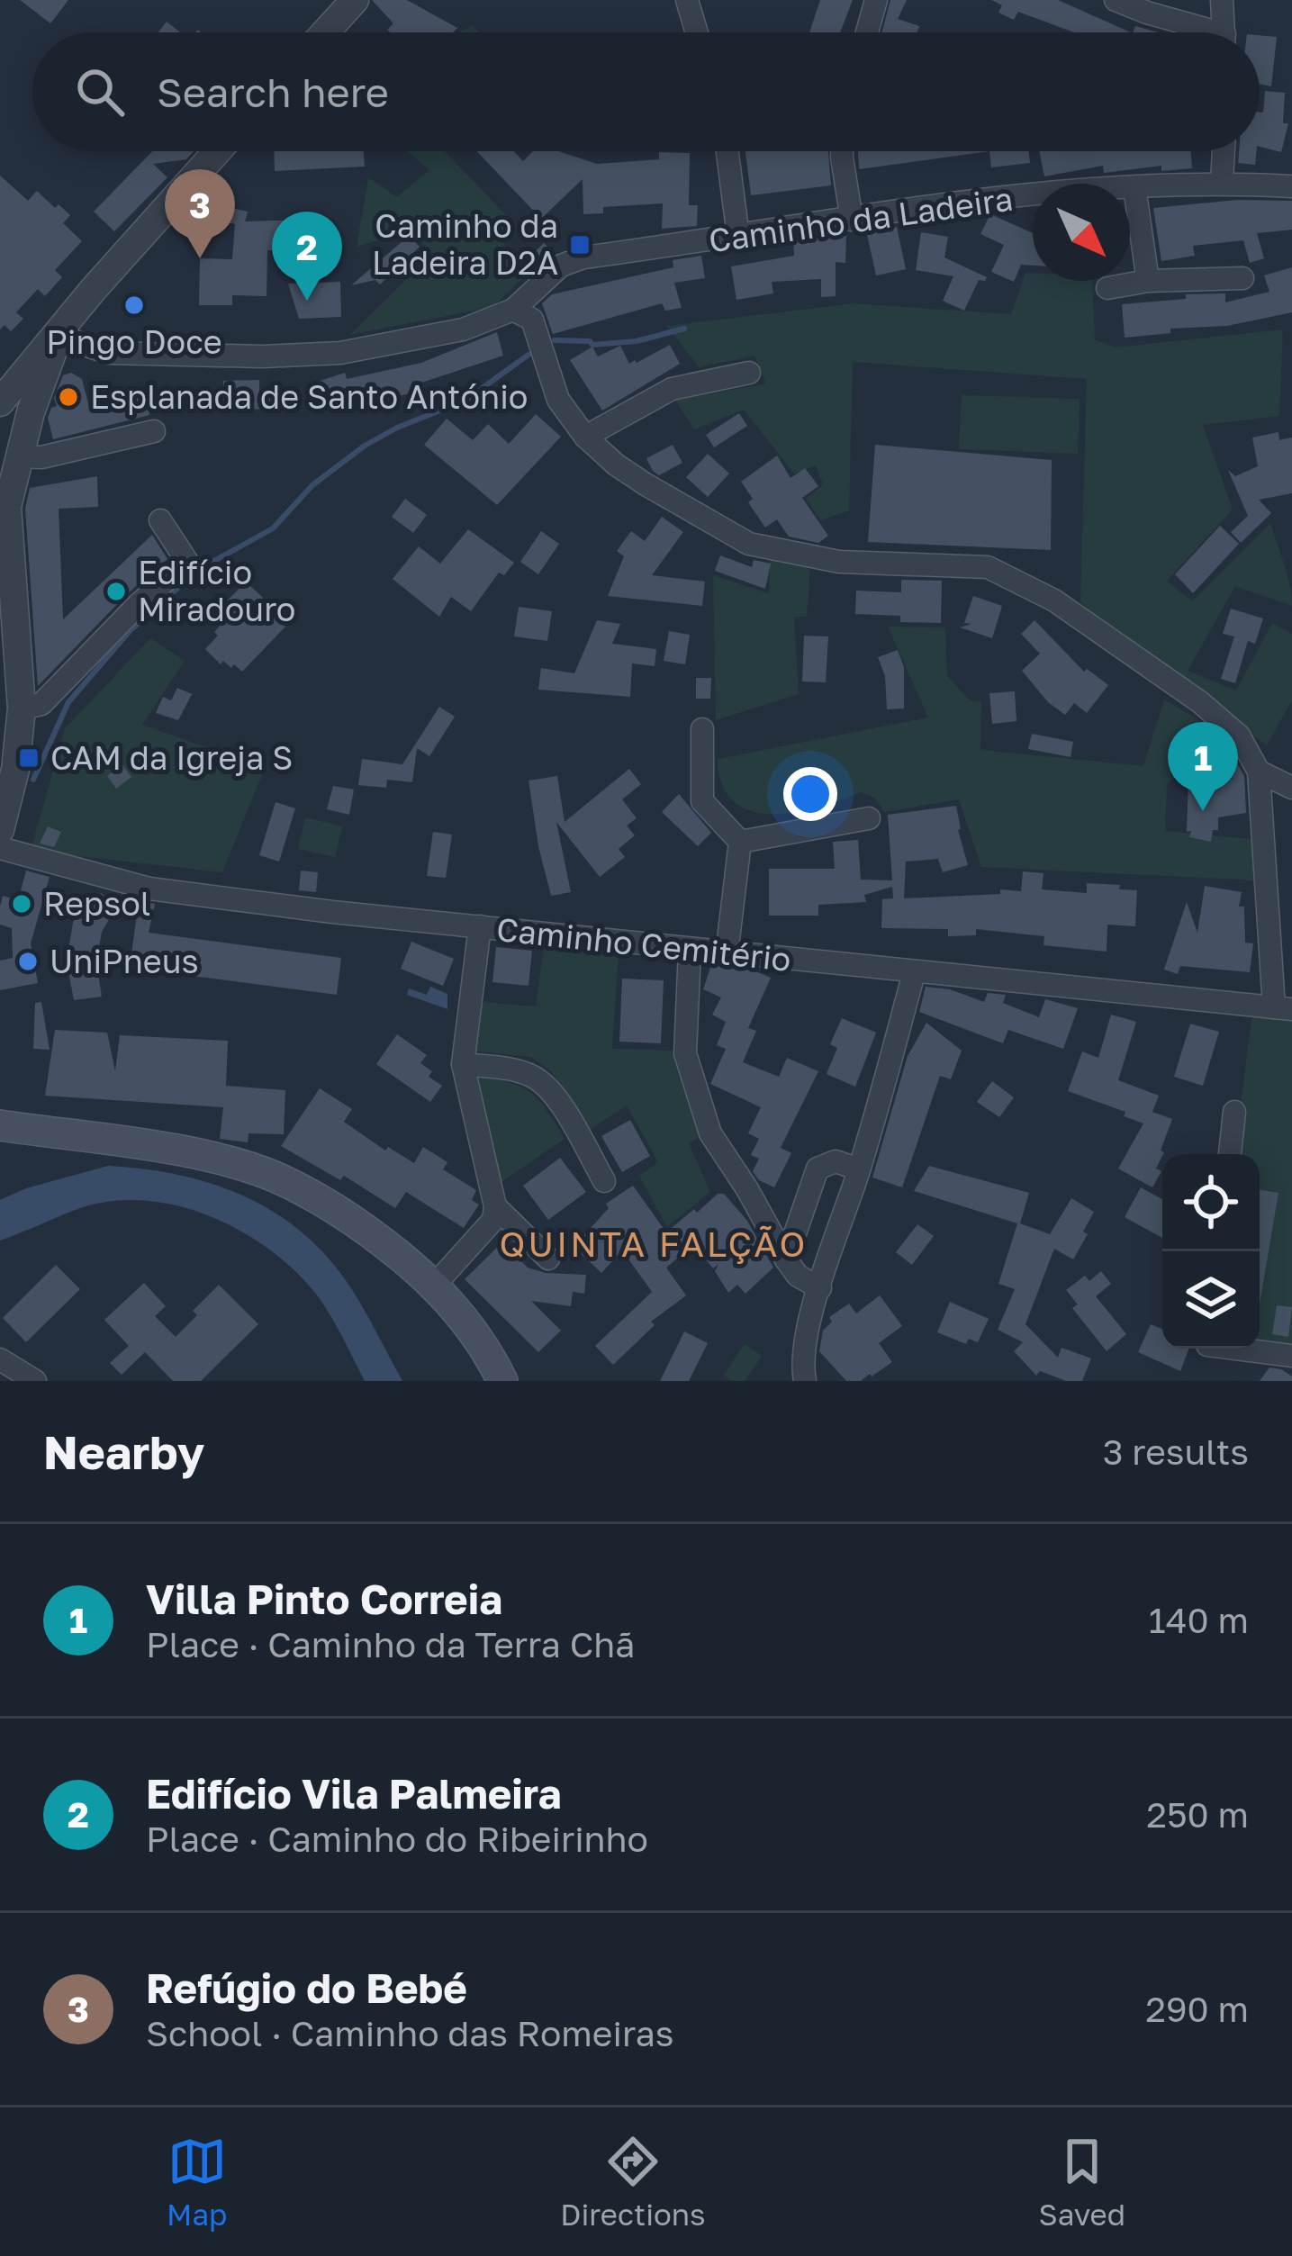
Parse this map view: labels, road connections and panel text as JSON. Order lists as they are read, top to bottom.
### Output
{
  "streets": {
    "street": ["Caminho da Ladeira", "Caminho Cemitério"]
  },
  "districts": ["QUINTA FALÇÃO"],
  "places": {
    "transit": ["Caminho da Ladeira D2A", "CAM da Igreja S"],
    "other": [
      "Pingo Doce",
      "Esplanada de Santo António",
      "Edifício Miradouro",
      "Repsol",
      "UniPneus"
    ]
  },
  "north": "bottom right",
  "page": {
    "search": "Search here",
    "pins": ["3", "2", "1"],
    "heading": ["Nearby", "3 results"],
    "list": [
      {
        "mark": "1",
        "name": "Villa Pinto Correia",
        "note": "Place · Caminho da Terra Chã",
        "value": "140 m"
      },
      {
        "mark": "2",
        "name": "Edifício Vila Palmeira",
        "note": "Place · Caminho do Ribeirinho",
        "value": "250 m"
      },
      {
        "mark": "3",
        "name": "Refúgio do Bebé",
        "note": "School · Caminho das Romeiras",
        "value": "290 m"
      }
    ],
    "nav": ["Map", "Directions", "Saved"]
  }
}
